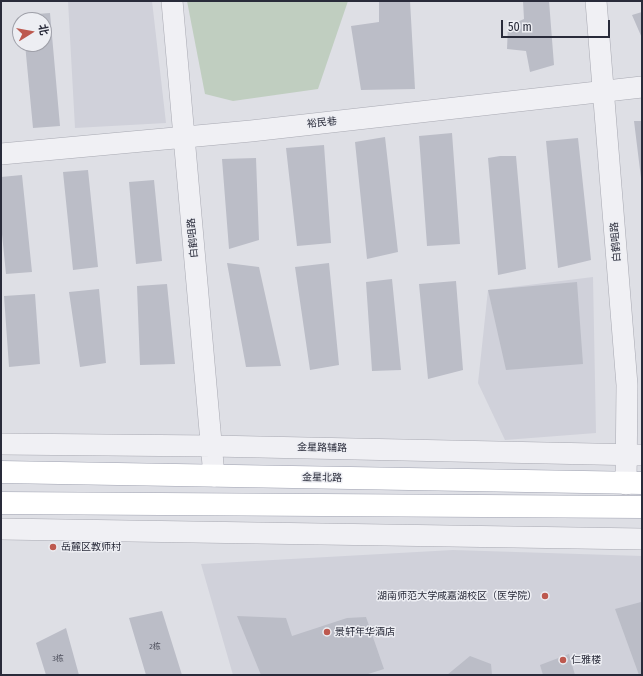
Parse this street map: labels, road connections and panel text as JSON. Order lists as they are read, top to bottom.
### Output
{
  "streets": {
    "main road": ["金星北路"],
    "street": ["裕民巷", "白鹤咀路", "金星路辅路"]
  },
  "crossings": [
    ["裕民巷", "白鹤咀路"],
    ["白鹤咀路", "金星路辅路"],
    ["白鹤咀路", "金星北路"]
  ],
  "places": [
    "岳麓区教师村",
    "湖南师范大学咸嘉湖校区（医学院）",
    "景轩年华酒店",
    "仁雅楼"
  ],
  "house_numbers": ["2栋", "3栋"],
  "scale_bar": "50 m",
  "north": "right"
}
